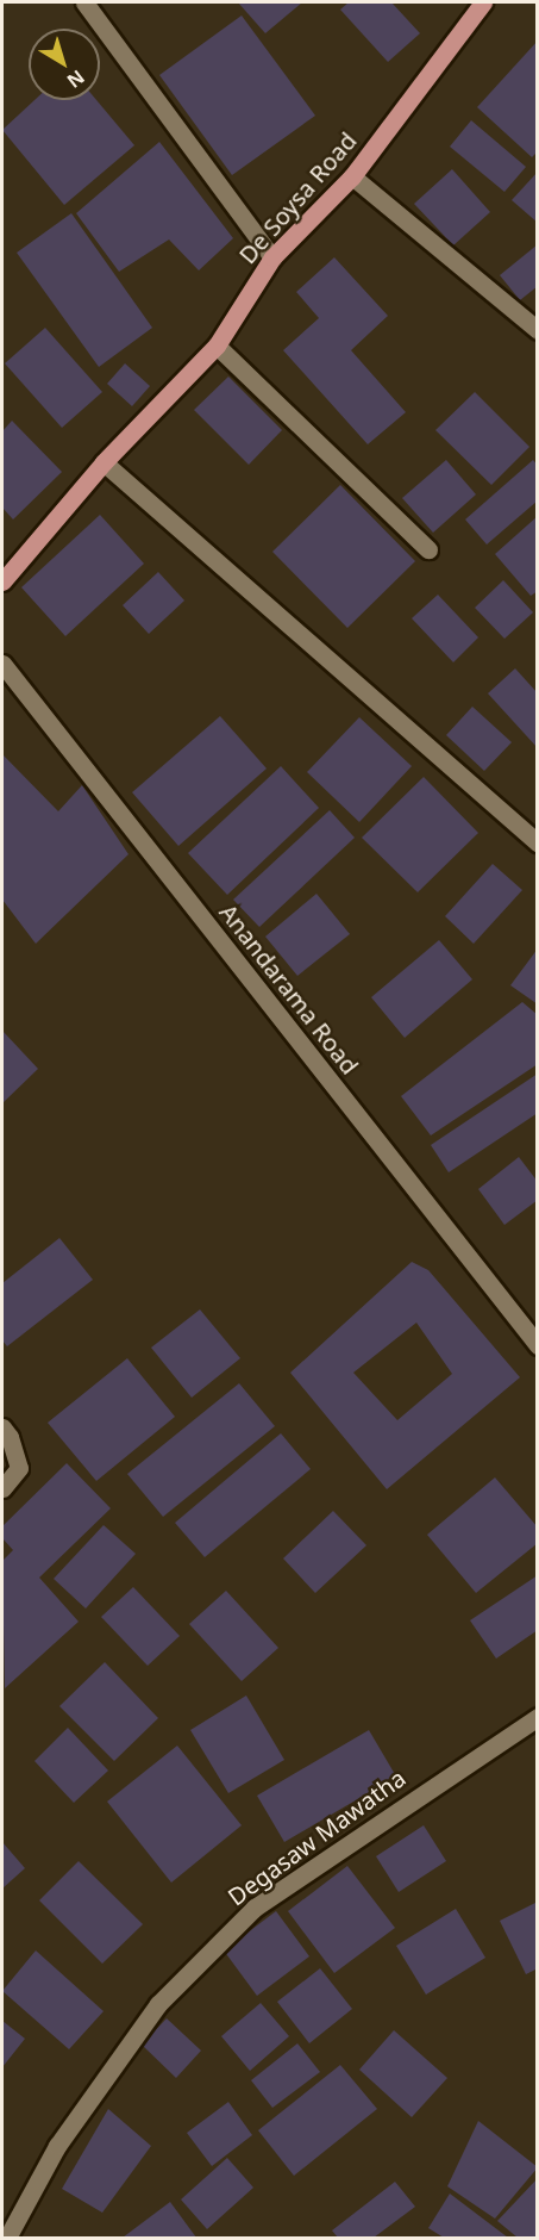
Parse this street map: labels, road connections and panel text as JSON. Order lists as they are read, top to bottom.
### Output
{
  "streets": {
    "main road": ["De Soysa Road"],
    "street": ["Anandarama Road", "Degasaw Mawatha"]
  },
  "north": "bottom right"
}
